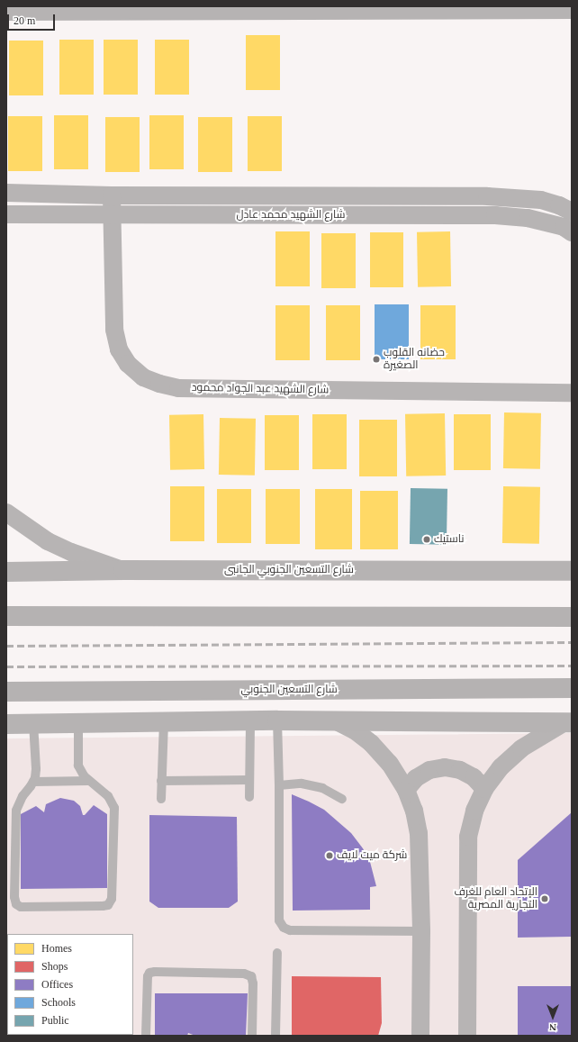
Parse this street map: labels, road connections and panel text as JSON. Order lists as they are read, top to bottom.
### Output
{
  "streets": {
    "highway": ["شارع التسعين الجنوبي"],
    "street": ["شارع الشهيد محمد عادل", "شارع الشهيد عبد الجواد محمود", "شارع التسعين الجنوبي الجانبى"]
  },
  "crossings": [
    ["شارع الشهيد محمد عادل", "شارع الشهيد عبد الجواد محمود"]
  ],
  "places": [
    "حضانه القلوب الصغيرة",
    "ناستيك",
    "شركة ميت لايف",
    "الإتحاد العام للغرف التجارية المصرية"
  ],
  "legend": [
    "Homes",
    "Shops",
    "Offices",
    "Schools",
    "Public"
  ],
  "scale_bar": "20 m",
  "north": "bottom"
}
